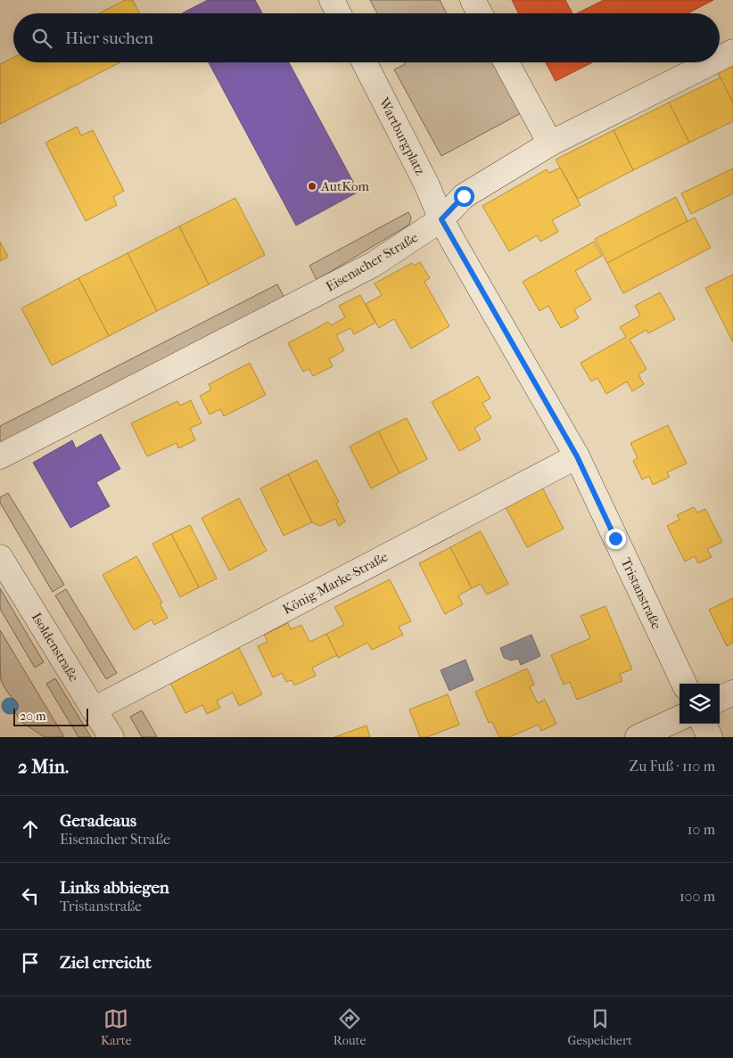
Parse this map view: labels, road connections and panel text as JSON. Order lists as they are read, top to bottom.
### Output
{
  "streets": {
    "street": [
      "Wartburgplatz",
      "Eisenacher Straße",
      "König-Marke-Straße",
      "Tristanstraße",
      "Isoldenstraße"
    ]
  },
  "crossings": [
    ["Wartburgplatz", "Eisenacher Straße"],
    ["Wartburgplatz", "Tristanstraße"],
    ["Eisenacher Straße", "Tristanstraße"],
    ["König-Marke-Straße", "Tristanstraße"],
    ["König-Marke-Straße", "Isoldenstraße"]
  ],
  "places": ["AutKom"],
  "scale_bar": "20 m",
  "page": {
    "search": "Hier suchen",
    "scale": "20 m",
    "heading": ["2 Min.", "Zu Fuß · 110 m"],
    "list": [
      ["Geradeaus", "Eisenacher Straße", "10 m"],
      ["Links abbiegen", "Tristanstraße", "100 m"],
      "Ziel erreicht"
    ],
    "nav": ["Karte", "Route", "Gespeichert"]
  }
}
